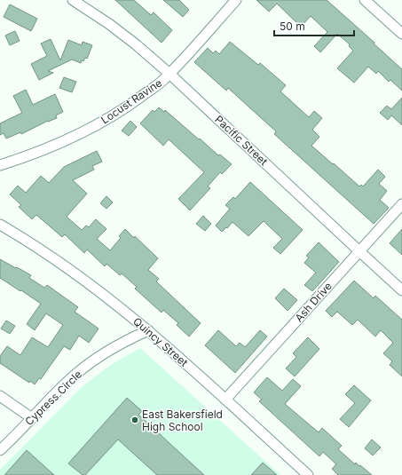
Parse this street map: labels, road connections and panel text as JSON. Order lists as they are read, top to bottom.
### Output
{
  "streets": {
    "street": [
      "Locust Ravine",
      "Pacific Street",
      "Ash Drive",
      "Quincy Street",
      "Cypress Circle"
    ]
  },
  "crossings": [
    ["Locust Ravine", "Pacific Street"],
    ["Pacific Street", "Ash Drive"],
    ["Ash Drive", "Quincy Street"],
    ["Quincy Street", "Cypress Circle"]
  ],
  "places": ["East Bakersfield High School"],
  "scale_bar": "50 m"
}
